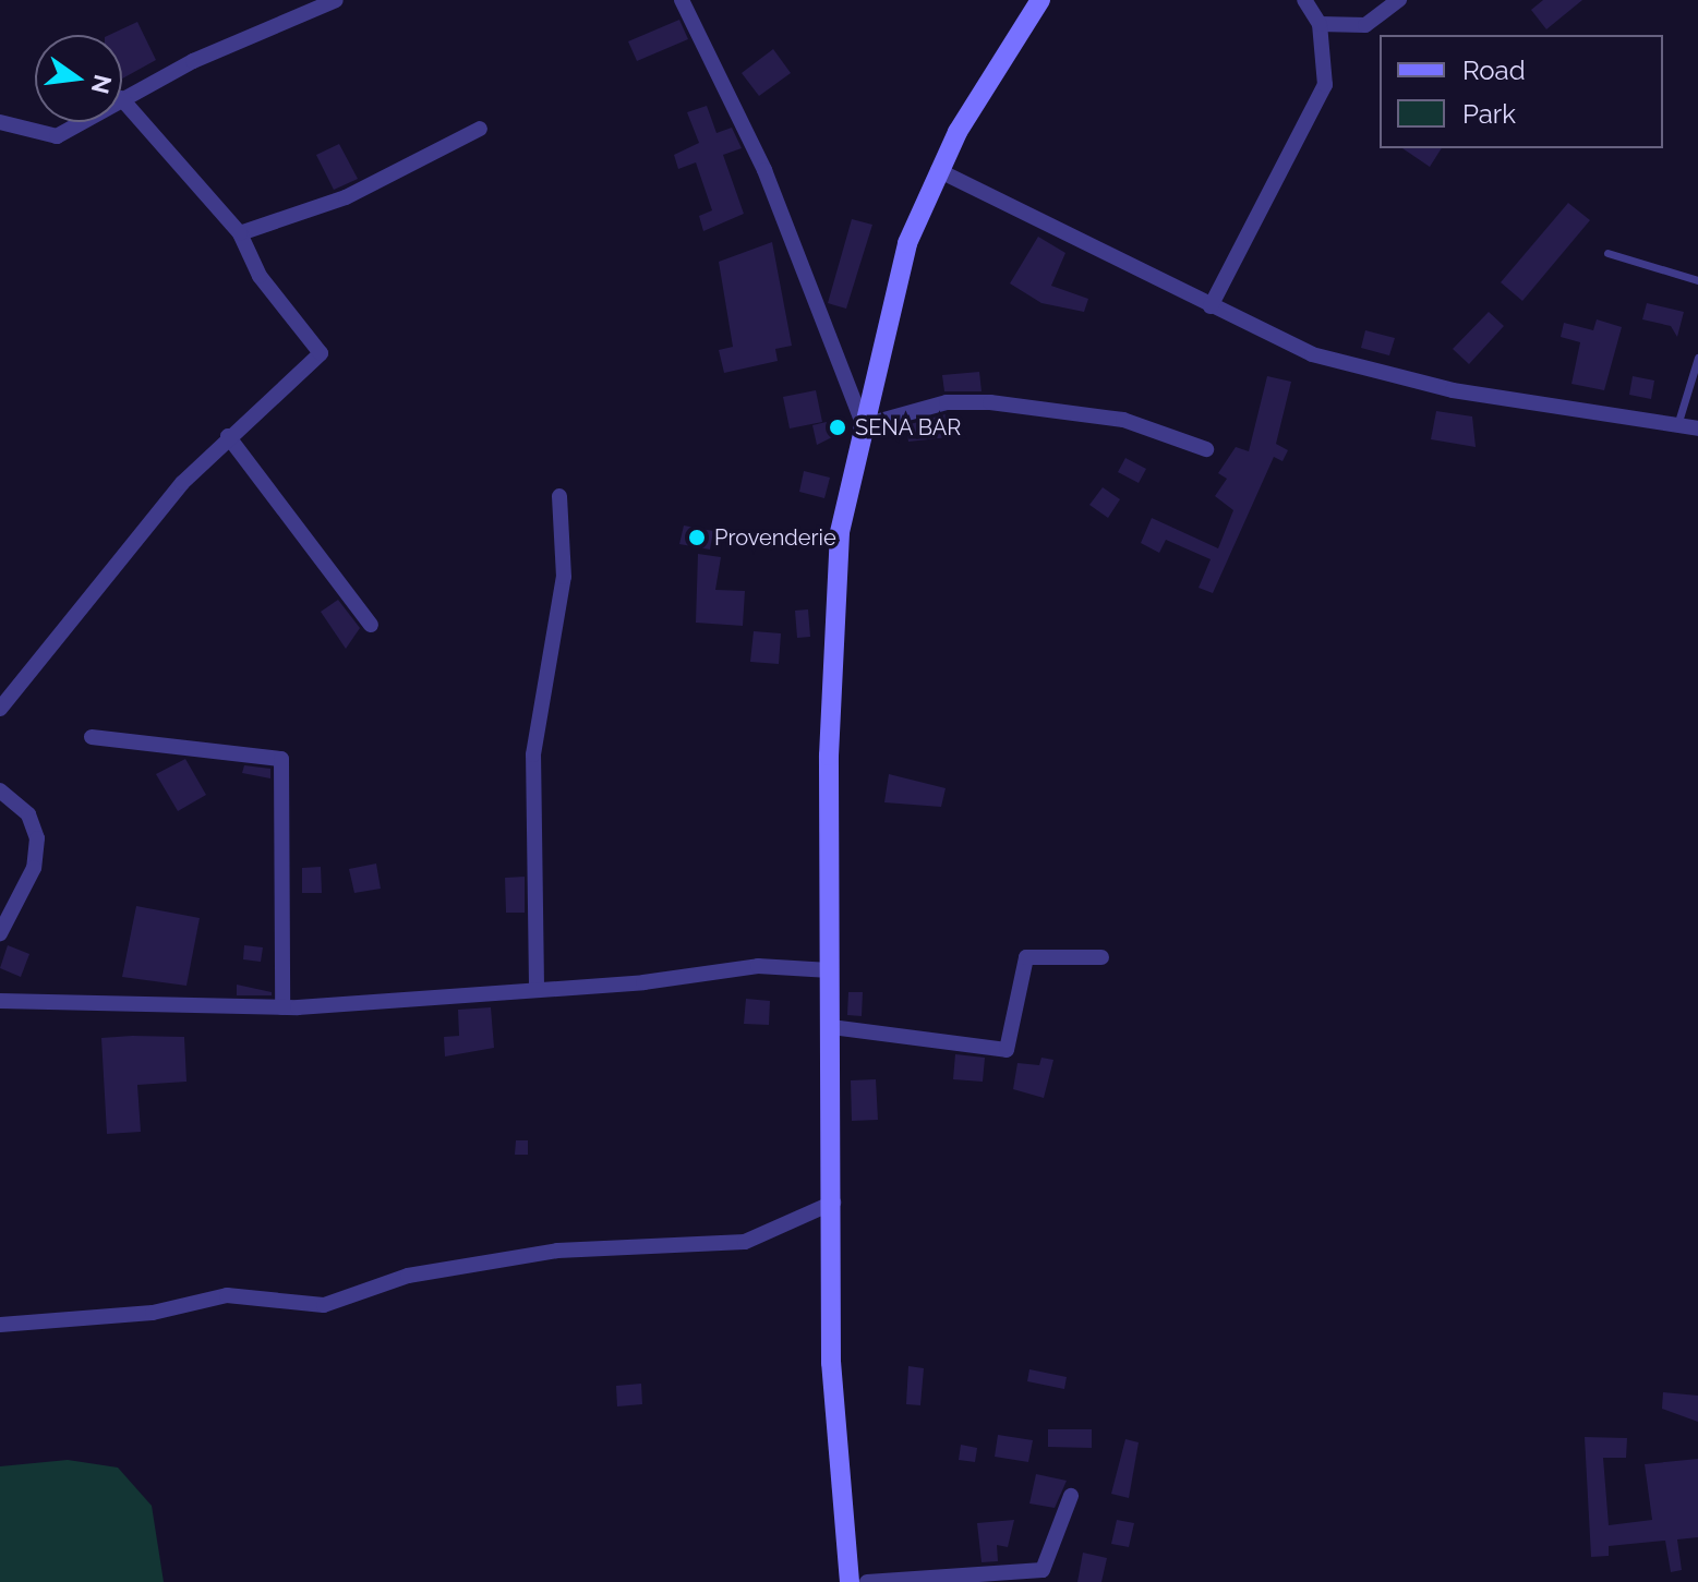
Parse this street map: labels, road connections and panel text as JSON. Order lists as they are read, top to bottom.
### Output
{
  "places": ["SENA BAR", "Provenderie"],
  "legend": ["Road", "Park"],
  "north": "right"
}
